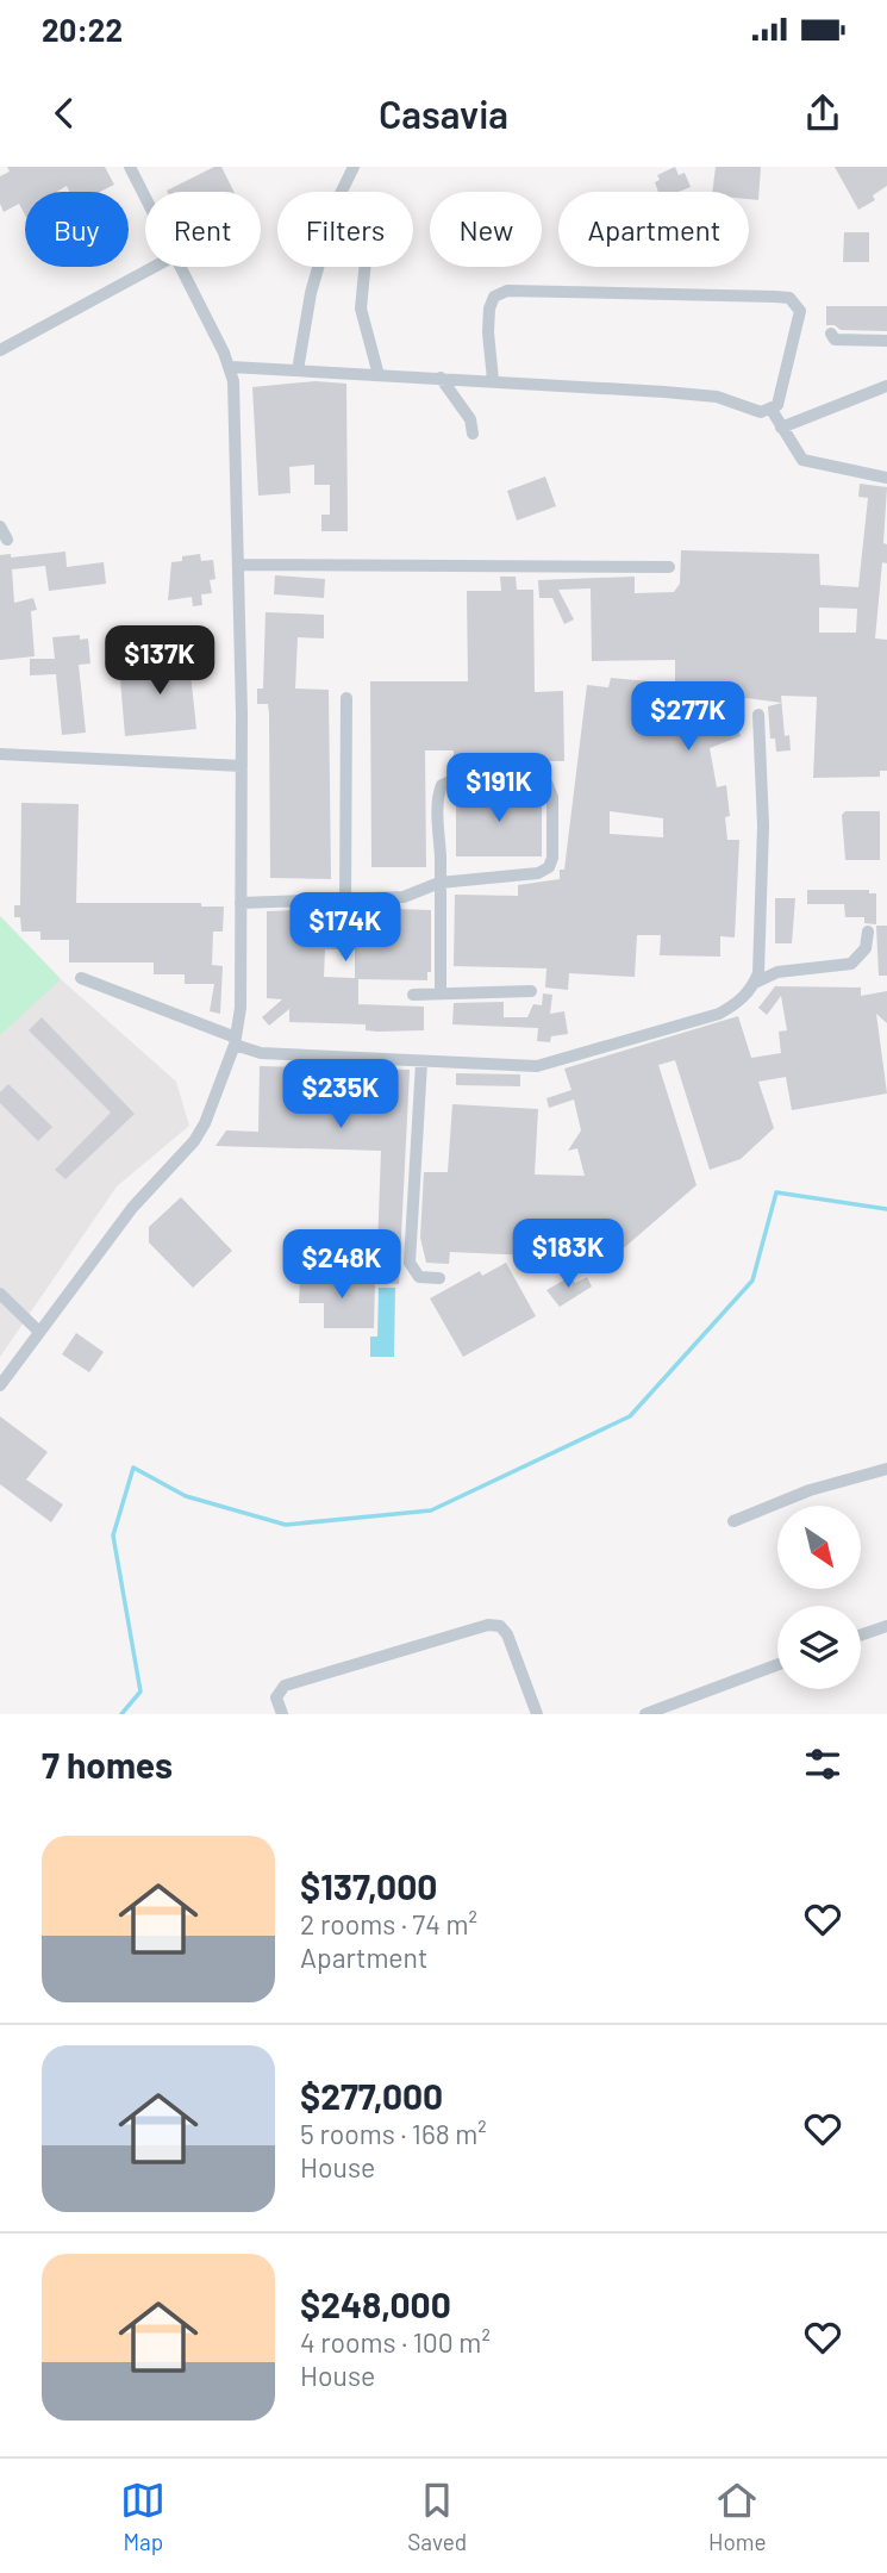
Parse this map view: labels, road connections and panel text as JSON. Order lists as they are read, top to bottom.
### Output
{
  "north": "bottom right",
  "page": {
    "status": "20:22",
    "header": "Casavia",
    "chip": [
      "Buy",
      "Rent",
      "Filters",
      "New",
      "Apartment"
    ],
    "price": [
      "$137K",
      "$277K",
      "$191K",
      "$174K",
      "$235K",
      "$183K",
      "$248K"
    ],
    "heading": "7 homes",
    "list": [
      {
        "name": "$137,000",
        "note": "2 rooms · 74 m² · Apartment"
      },
      {
        "name": "$277,000",
        "note": "5 rooms · 168 m² · House"
      },
      {
        "name": "$248,000",
        "note": "4 rooms · 100 m² · House"
      }
    ],
    "tabs": ["Map", "Saved", "Home"]
  }
}
